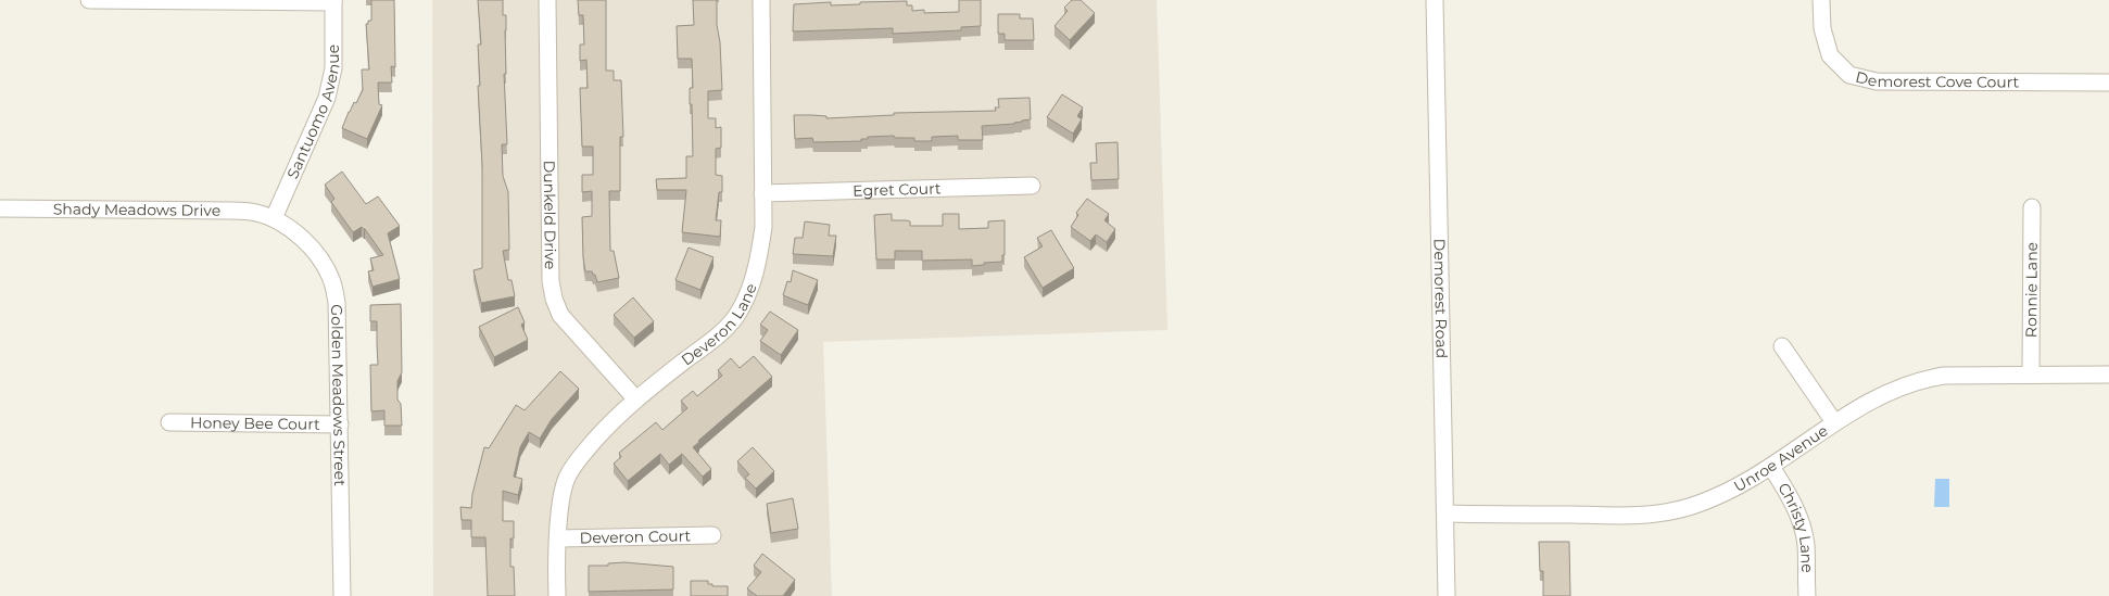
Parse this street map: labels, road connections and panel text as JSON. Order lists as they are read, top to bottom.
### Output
{
  "streets": {
    "street": [
      "Demorest Cove Court",
      "Santuomo Avenue",
      "Egret Court",
      "Shady Meadows Drive",
      "Dunkeld Drive",
      "Ronnie Lane",
      "Demorest Road",
      "Deveron Lane",
      "Golden Meadows Street",
      "Honey Bee Court",
      "Unroe Avenue",
      "Christy Lane",
      "Deveron Court"
    ]
  },
  "crossings": [
    ["Santuomo Avenue", "Shady Meadows Drive"],
    ["Santuomo Avenue", "Golden Meadows Street"],
    ["Egret Court", "Deveron Lane"],
    ["Shady Meadows Drive", "Golden Meadows Street"],
    ["Dunkeld Drive", "Deveron Lane"],
    ["Ronnie Lane", "Unroe Avenue"],
    ["Demorest Road", "Unroe Avenue"],
    ["Deveron Lane", "Deveron Court"],
    ["Golden Meadows Street", "Honey Bee Court"],
    ["Unroe Avenue", "Christy Lane"]
  ]
}
